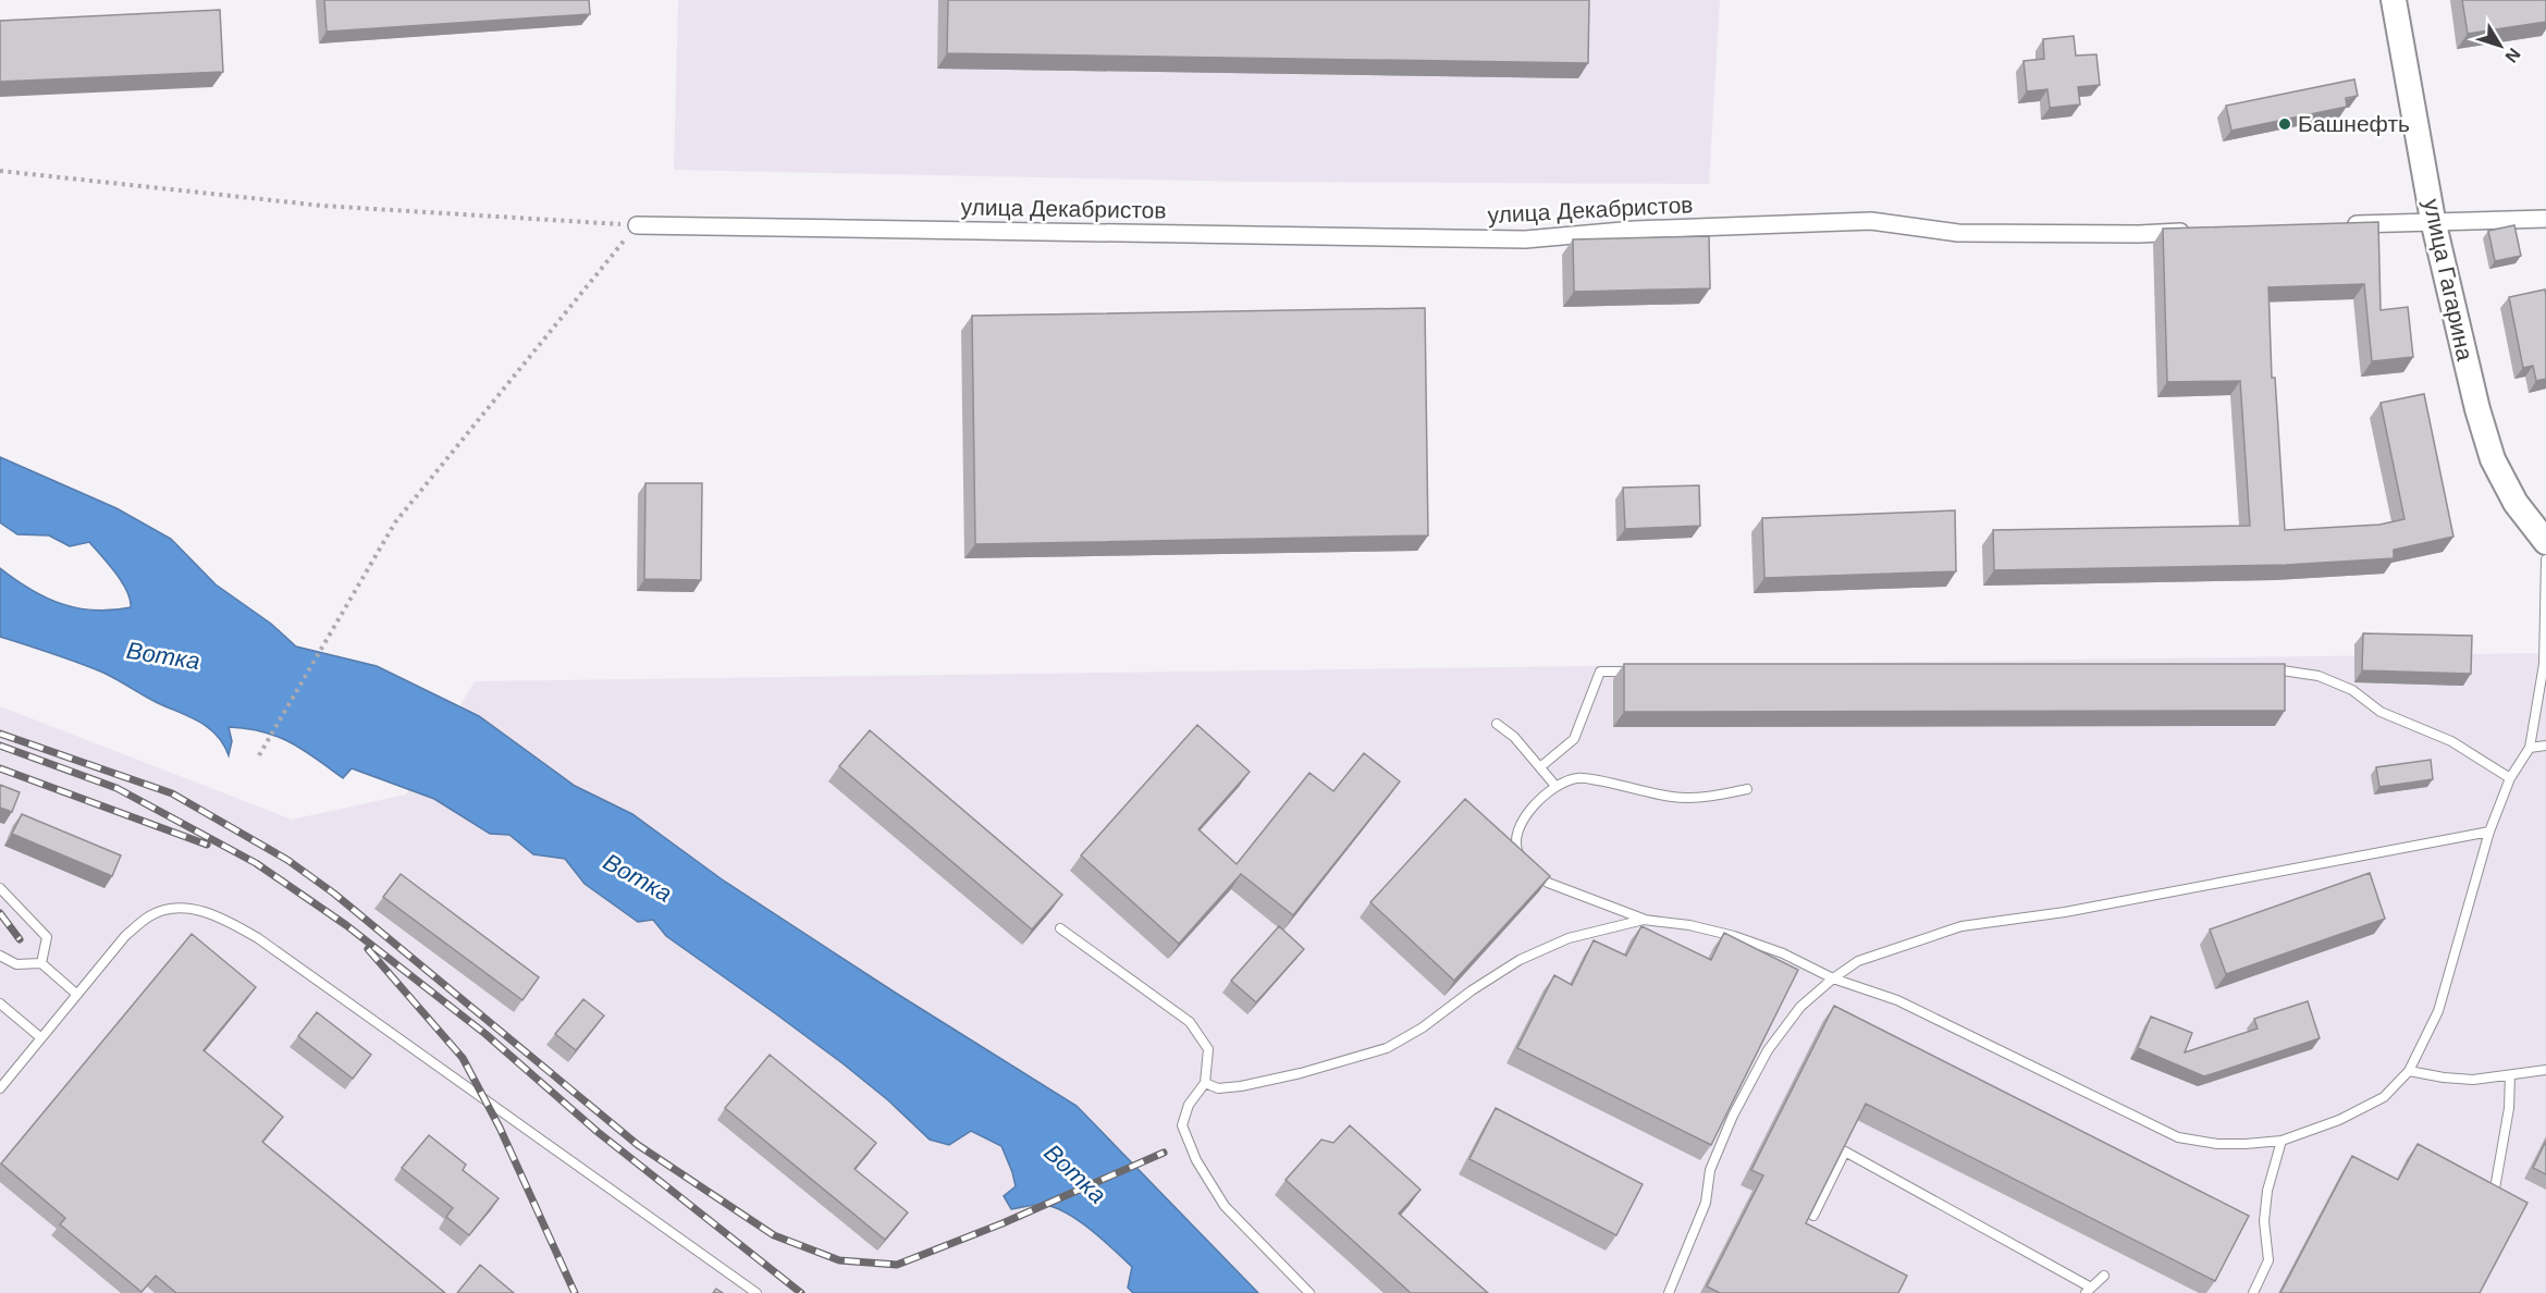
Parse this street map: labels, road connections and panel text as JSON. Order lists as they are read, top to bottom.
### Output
{
  "streets": {
    "main road": ["улица Гагарина"],
    "street": ["улица Декабристов"]
  },
  "water": ["Вотка"],
  "places": ["Башнефть"],
  "north": "bottom right"
}
